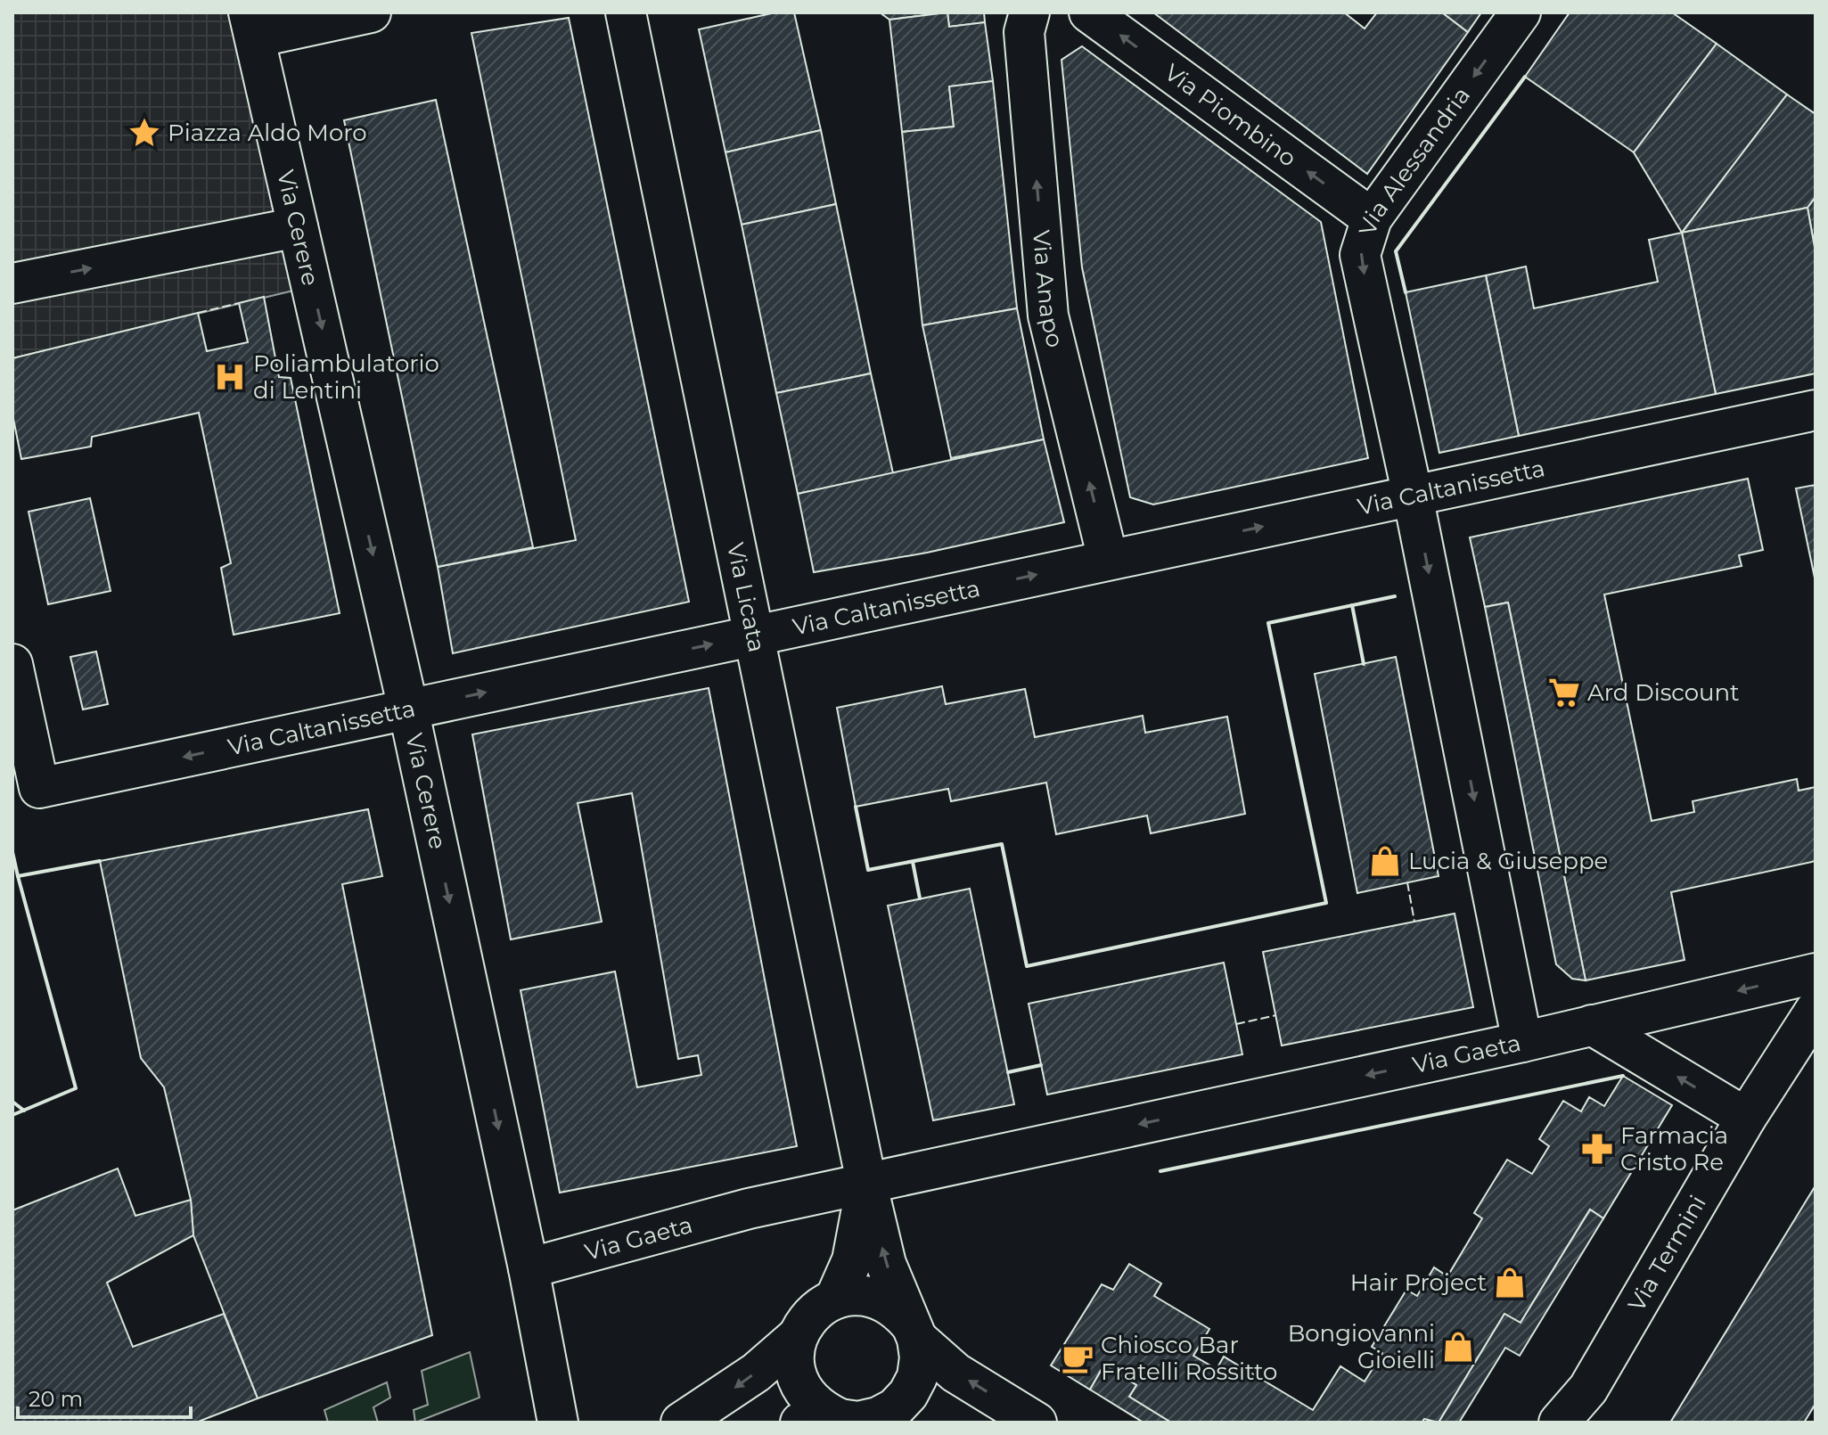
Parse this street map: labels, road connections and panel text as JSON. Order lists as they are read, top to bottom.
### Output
{
  "streets": {
    "street": [
      "Via Piombino",
      "Via Alessandria",
      "Via Cerere",
      "Via Anapo",
      "Via Caltanissetta",
      "Via Licata",
      "Via Gaeta",
      "Via Termini"
    ]
  },
  "crossings": [
    ["Via Piombino", "Via Alessandria"],
    ["Via Alessandria", "Via Caltanissetta"],
    ["Via Alessandria", "Via Gaeta"],
    ["Via Cerere", "Via Caltanissetta"],
    ["Via Cerere", "Via Gaeta"],
    ["Via Anapo", "Via Caltanissetta"],
    ["Via Caltanissetta", "Via Licata"],
    ["Via Caltanissetta", "Via Gaeta"],
    ["Via Licata", "Via Gaeta"]
  ],
  "one_way": [
    "Via Piombino",
    "Via Alessandria",
    "Via Cerere",
    "Via Anapo"
  ],
  "places": {
    "place": ["Piazza Aldo Moro"],
    "hospital": ["Poliambulatorio di Lentini"],
    "supermarket": ["Ard Discount"],
    "shop": ["Lucia & Giuseppe", "Hair Project", "Bongiovanni Gioielli"],
    "pharmacy": ["Farmacia Cristo Re"],
    "cafe": ["Chiosco Bar Fratelli Rossitto"]
  },
  "scale_bar": "20 m"
}
